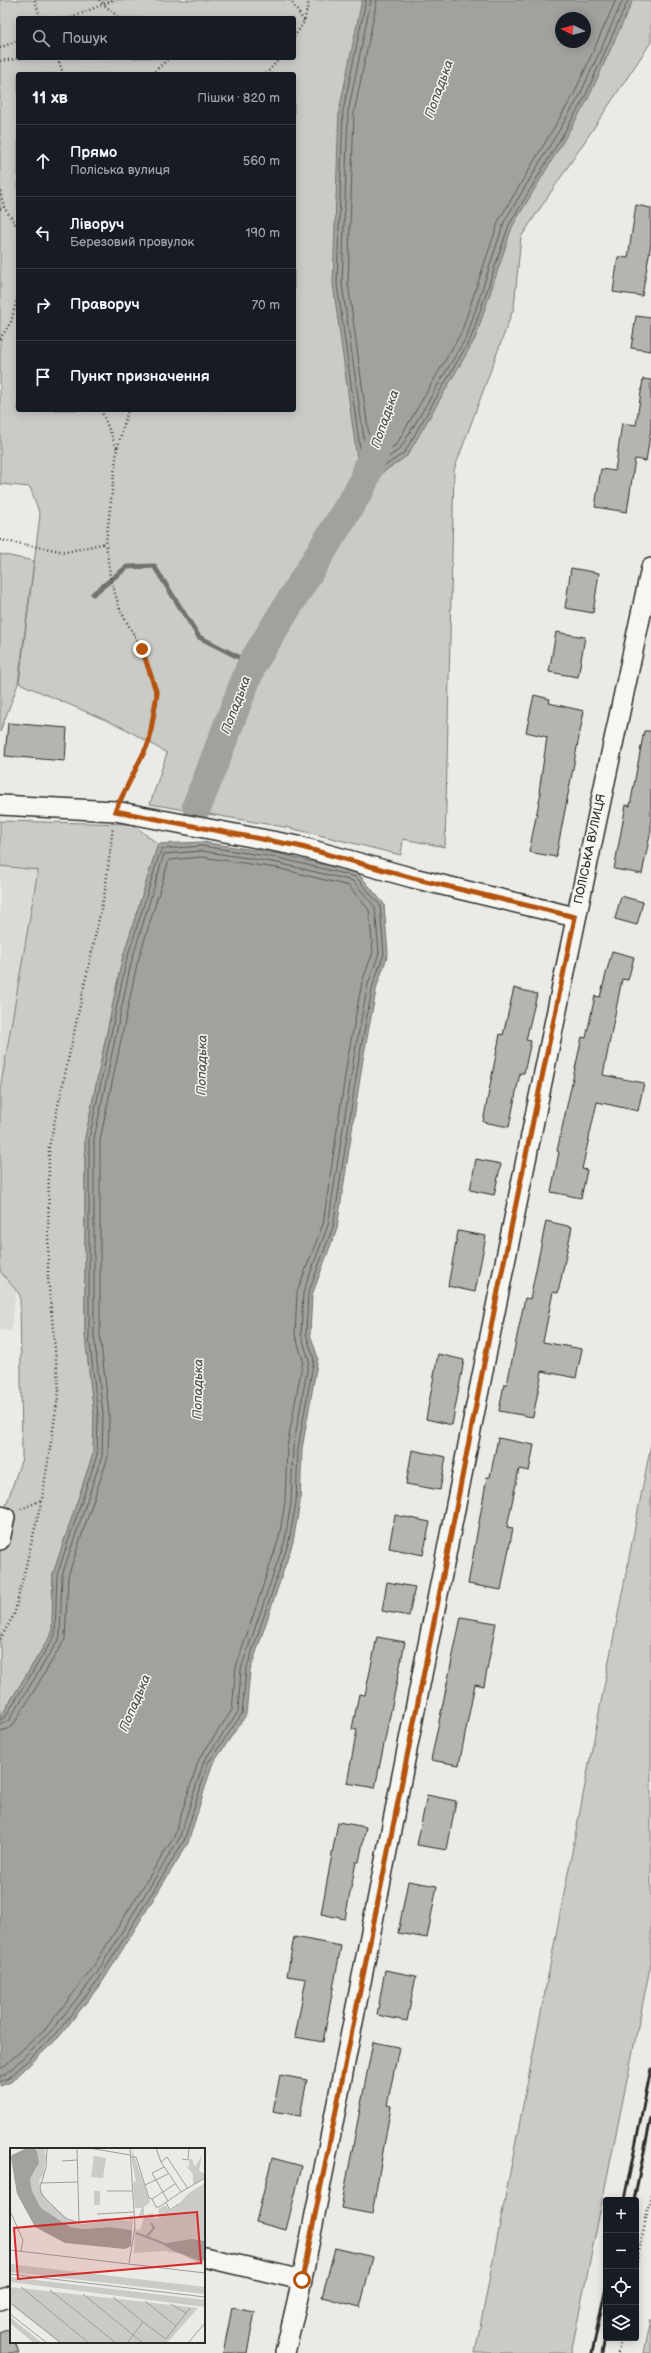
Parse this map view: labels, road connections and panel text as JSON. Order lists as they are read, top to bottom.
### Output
{
  "streets": {
    "street": ["ПОЛІСЬКА ВУЛИЦЯ"]
  },
  "water": ["Попадька"],
  "north": "left",
  "page": {
    "search": "Пошук",
    "heading": ["11 хв", "Пішки · 820 m"],
    "list": [
      ["Прямо", "Поліська вулиця", "560 m"],
      ["Ліворуч", "Березовий провулок", "190 m"],
      ["Праворуч", "70 m"],
      "Пункт призначення"
    ],
    "map_buttons": ["+", "−"]
  }
}
